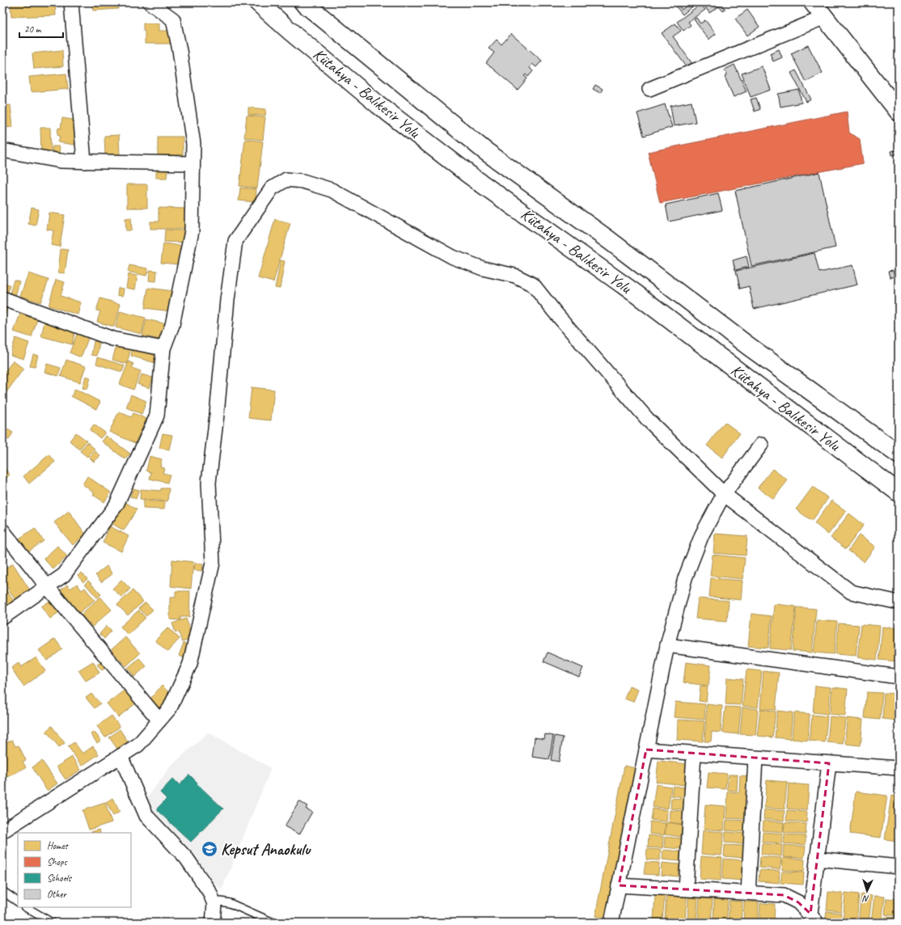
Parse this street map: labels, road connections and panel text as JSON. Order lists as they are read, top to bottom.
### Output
{
  "streets": {
    "main road": ["Kütahya - Balıkesir Yolu"]
  },
  "places": {
    "school or university": ["Kepsut Anaokulu"]
  },
  "legend": [
    "Homes",
    "Shops",
    "Schools",
    "Other"
  ],
  "scale_bar": "20 m",
  "north": "bottom"
}
